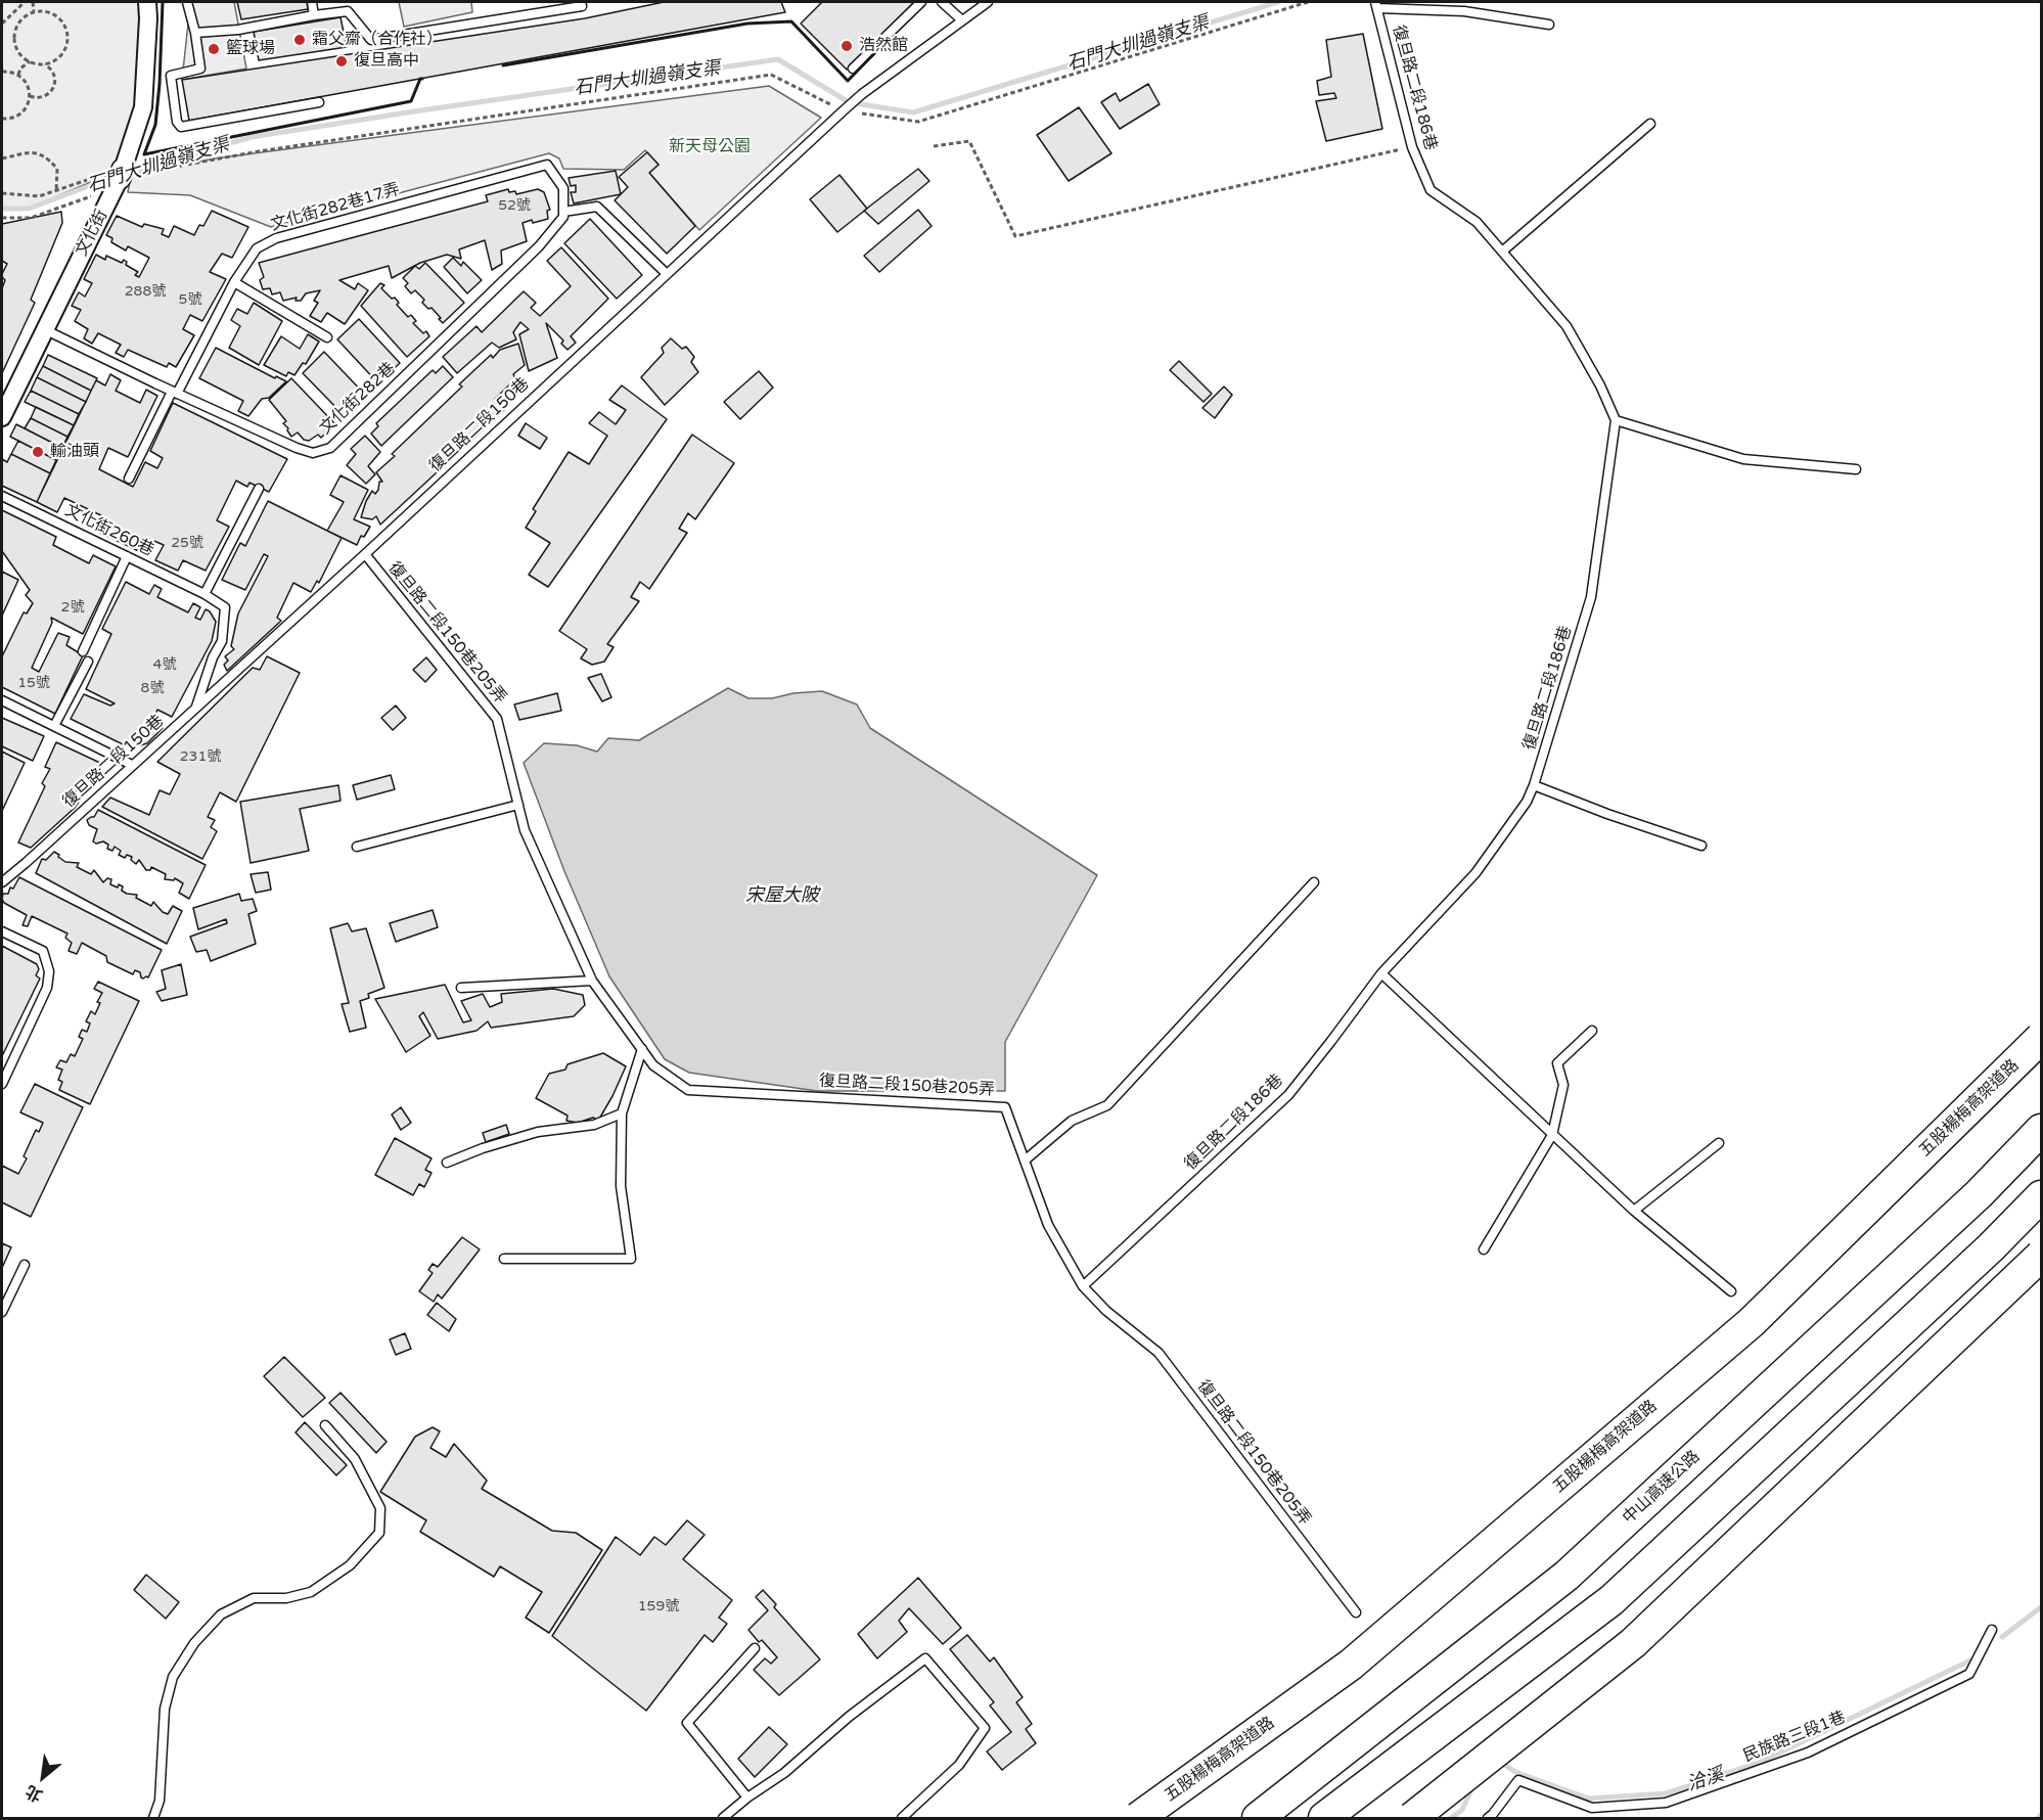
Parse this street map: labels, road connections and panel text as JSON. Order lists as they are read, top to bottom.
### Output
{
  "streets": {
    "highway": ["五股楊梅高架道路", "中山高速公路"],
    "street": ["文化街"],
    "lane": [
      "復旦路二段186巷",
      "文化街282巷17弄",
      "文化街282巷",
      "復旦路二段150巷",
      "文化街260巷",
      "復旦路二段150巷205弄",
      "民族路三段1巷"
    ]
  },
  "crossings": [
    ["復旦路二段186巷", "復旦路二段150巷205弄"],
    ["文化街282巷17弄", "文化街282巷"],
    ["文化街", "文化街282巷"],
    ["復旦路二段150巷", "文化街260巷"],
    ["復旦路二段150巷", "復旦路二段150巷205弄"]
  ],
  "water": ["石門大圳過嶺支渠", "宋屋大陂", "洽溪"],
  "parks": ["新天母公園"],
  "places": [
    "霜父齋（合作社）",
    "浩然館",
    "籃球場",
    "復旦高中",
    "輸油頭"
  ],
  "house_numbers": [
    "52號",
    "288號",
    "5號",
    "25號",
    "2號",
    "4號",
    "15號",
    "8號",
    "231號",
    "159號"
  ],
  "north": "bottom left"
}
